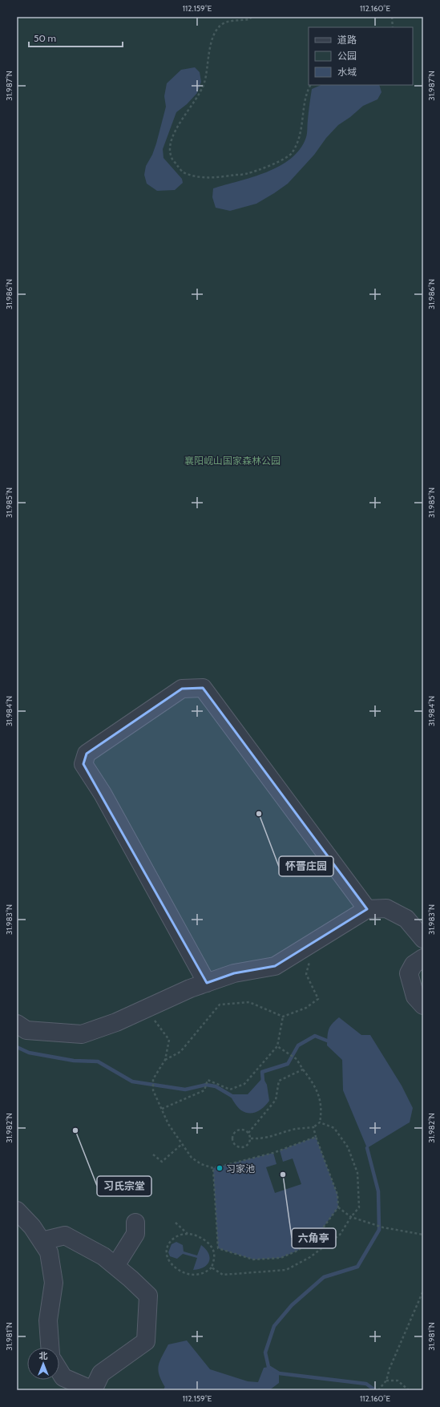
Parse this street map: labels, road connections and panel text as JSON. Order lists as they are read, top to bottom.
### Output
{
  "parks": ["襄阳岘山国家森林公园"],
  "places": [
    "怀晋庄园",
    "习氏宗堂",
    "习家池",
    "六角亭"
  ],
  "legend": ["道路", "公园", "水域"],
  "scale_bar": "50 m",
  "north": "top",
  "coordinates": [
    "112.159°E",
    "112.160°E",
    "31.987°N",
    "31.986°N",
    "31.985°N",
    "31.984°N",
    "31.983°N",
    "31.982°N",
    "31.981°N"
  ]
}
